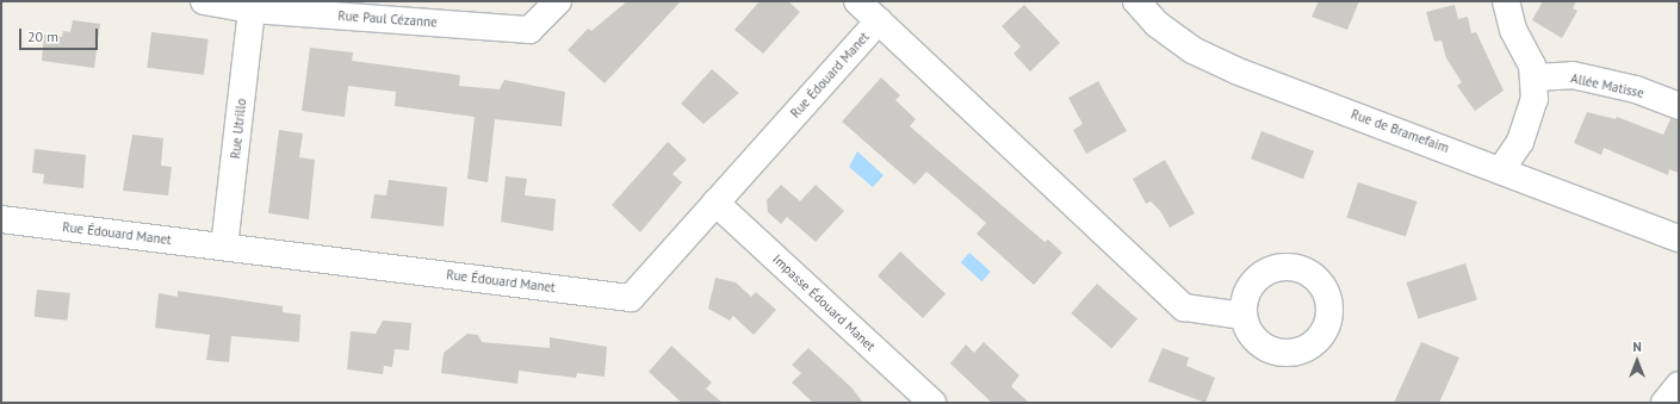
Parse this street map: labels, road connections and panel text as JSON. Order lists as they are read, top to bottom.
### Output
{
  "streets": {
    "street": [
      "Rue Paul Cézanne",
      "Rue Édouard Manet",
      "Allée Matisse",
      "Rue Utrillo",
      "Rue de Bramefaim",
      "Impasse Édouard Manet"
    ]
  },
  "crossings": [
    ["Rue Paul Cézanne", "Rue Utrillo"],
    ["Rue Édouard Manet", "Rue Utrillo"],
    ["Rue Édouard Manet", "Impasse Édouard Manet"]
  ],
  "scale_bar": "20 m",
  "north": "top"
}
